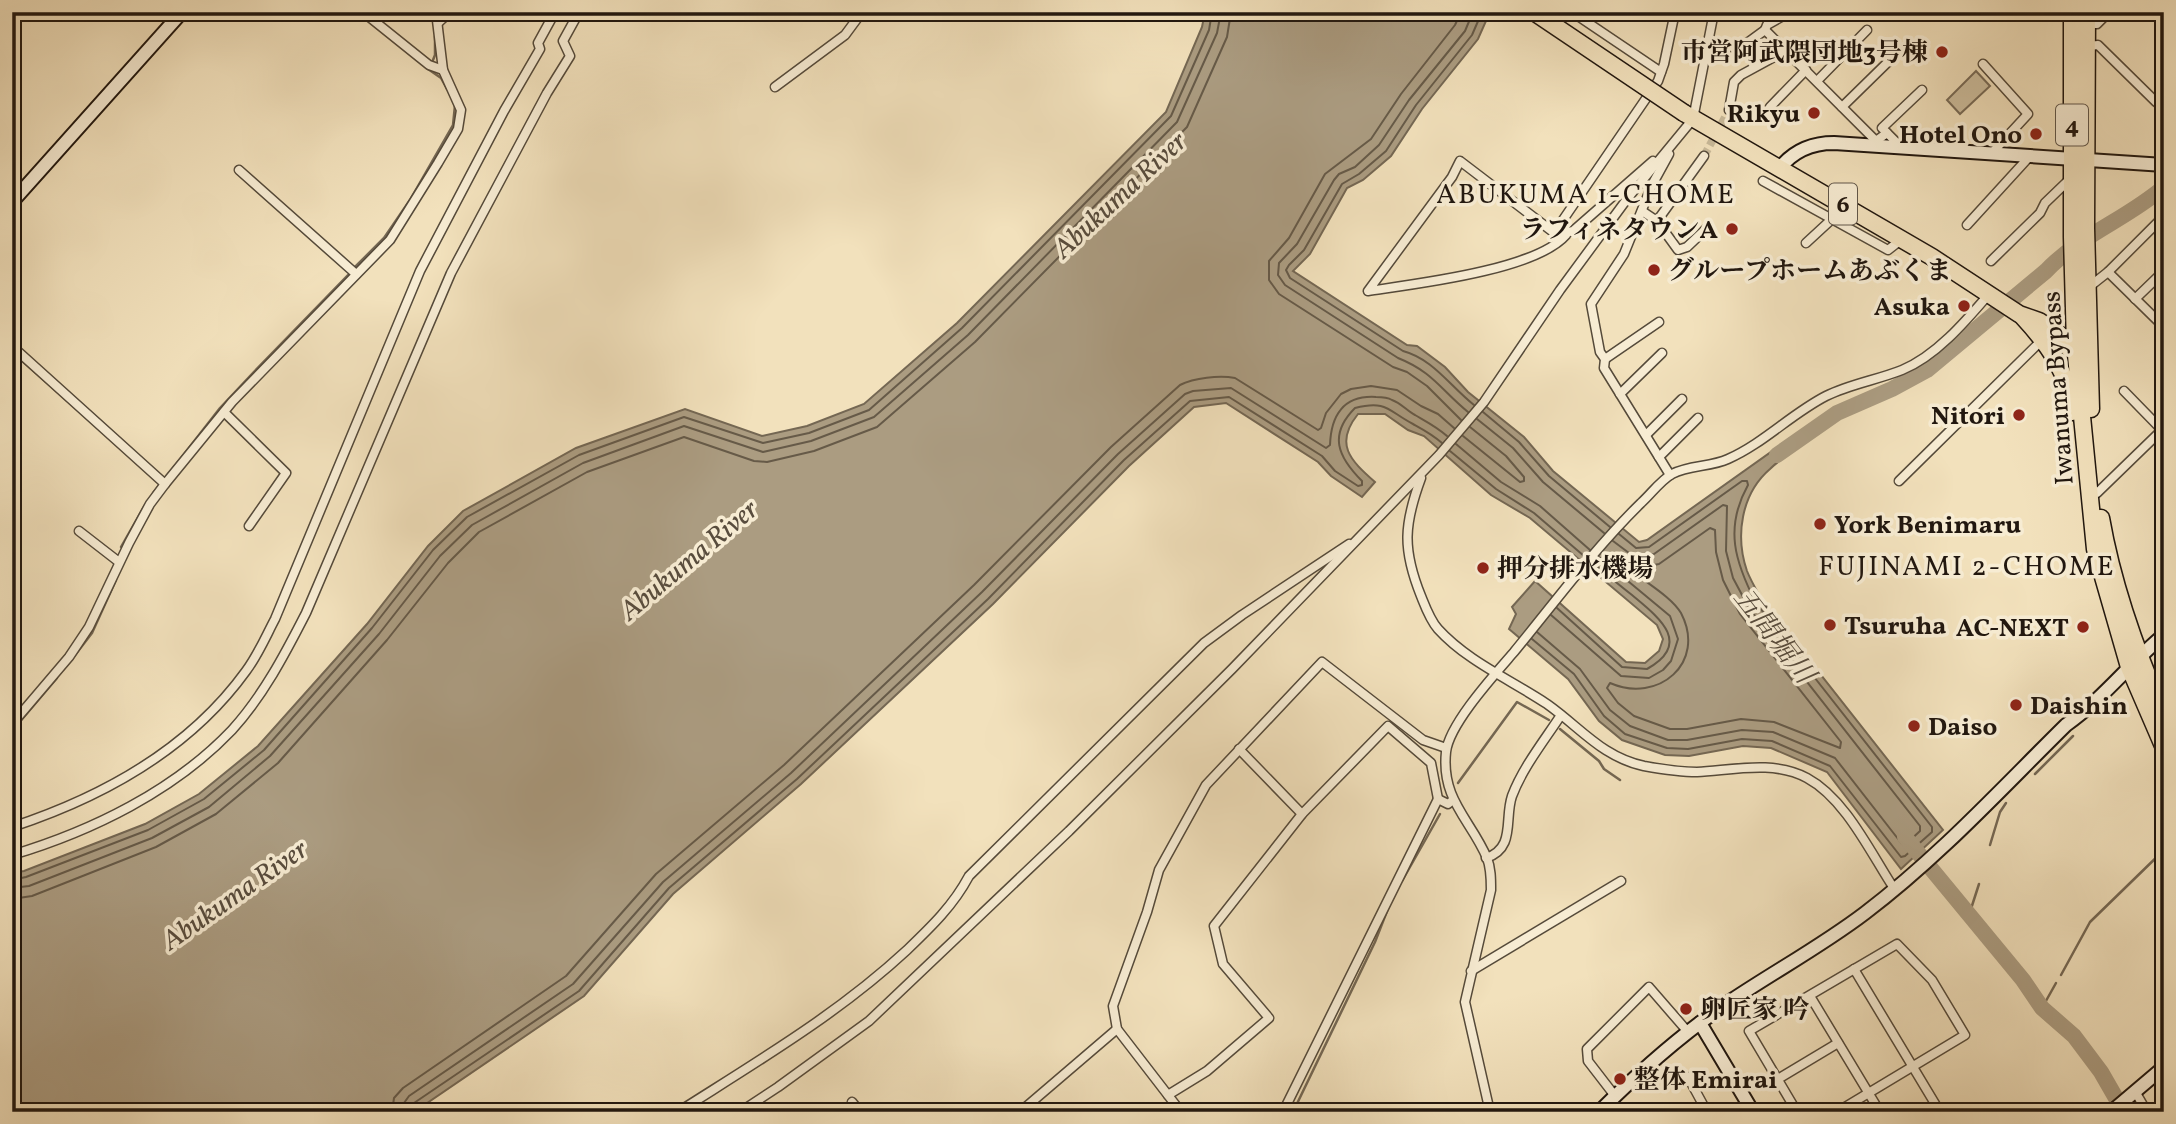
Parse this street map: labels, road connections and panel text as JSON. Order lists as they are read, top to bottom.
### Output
{
  "streets": {
    "highway": ["4", "6", "Iwanuma Bypass"]
  },
  "crossings": [
    ["6", "Iwanuma Bypass"]
  ],
  "districts": ["ABUKUMA 1-CHOME", "FUJINAMI 2-CHOME"],
  "water": ["Abukuma River", "五間堀川"],
  "places": [
    "市営阿武隈団地3号棟",
    "Rikyu",
    "Hotel Ono",
    "ラフィネタウンA",
    "グループホームあぶくま",
    "Asuka",
    "Nitori",
    "York Benimaru",
    "押分排水機場",
    "Tsuruha",
    "AC-NEXT",
    "Daishin",
    "Daiso",
    "卵匠家 吟",
    "整体 Emirai"
  ]
}
